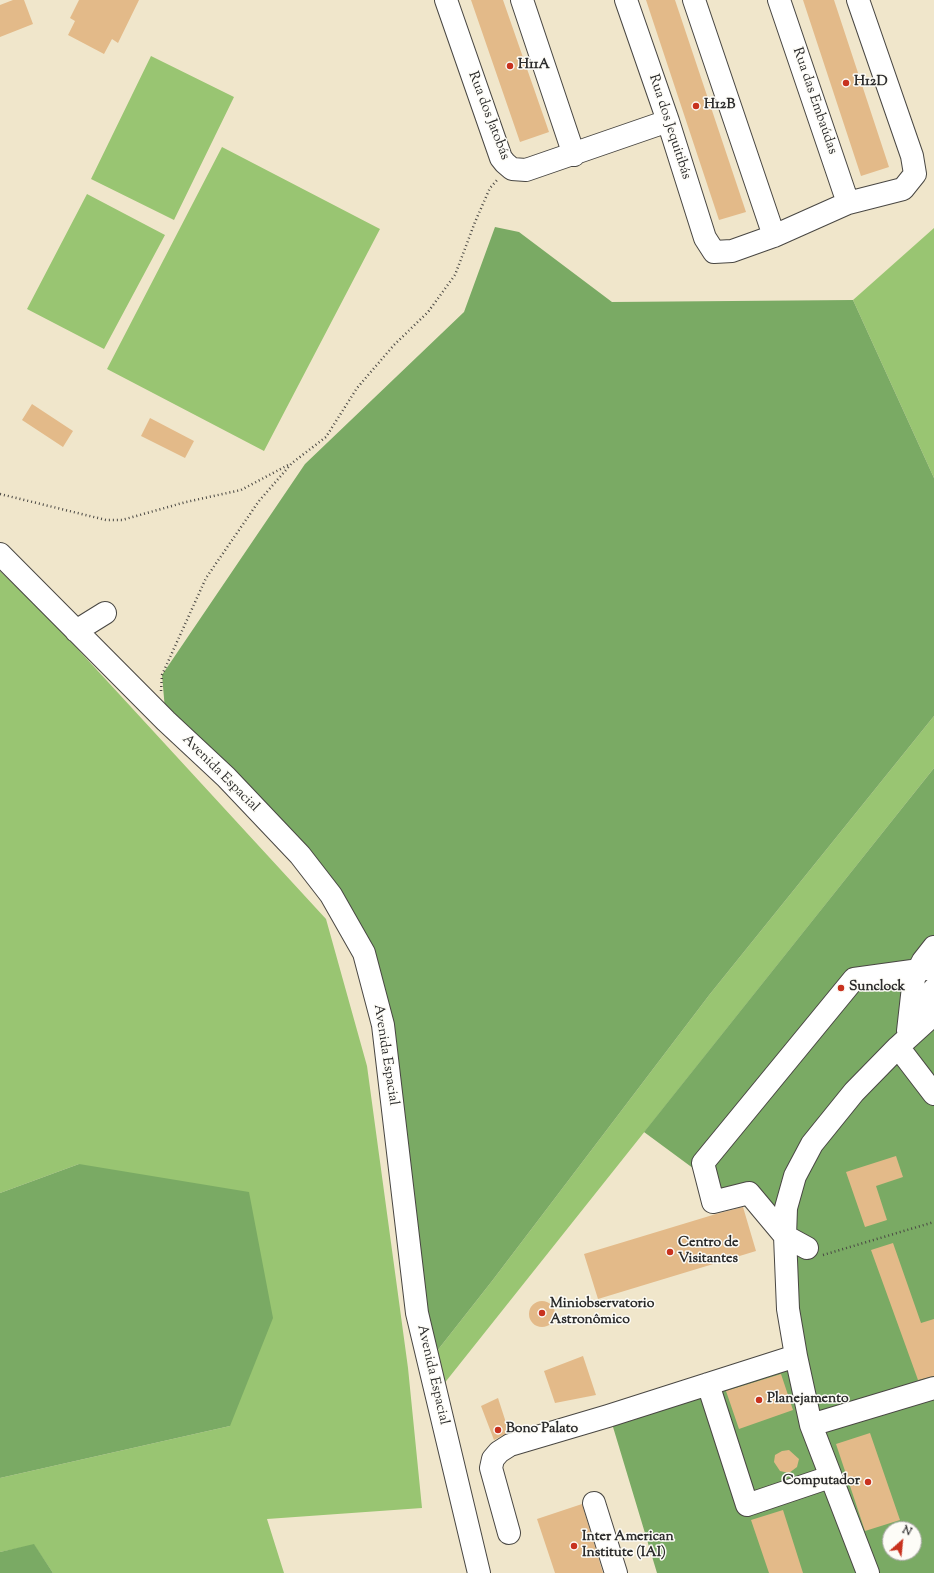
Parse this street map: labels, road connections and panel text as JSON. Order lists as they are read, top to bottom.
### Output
{
  "streets": {
    "lane": [
      "Rua das Embaúdas",
      "Rua dos Jatobás",
      "Rua dos Jequitibás",
      "Avenida Espacial"
    ]
  },
  "crossings": [
    ["Rua dos Jatobás", "Rua dos Jequitibás"]
  ],
  "places": [
    "H11A",
    "H12D",
    "H12B",
    "Sunclock",
    "Centro de Visitantes",
    "Miniobservatorio Astronômico",
    "Planejamento",
    "Bono Palato",
    "Computador",
    "Inter American Institute (IAI)"
  ],
  "north": "top right"
}
